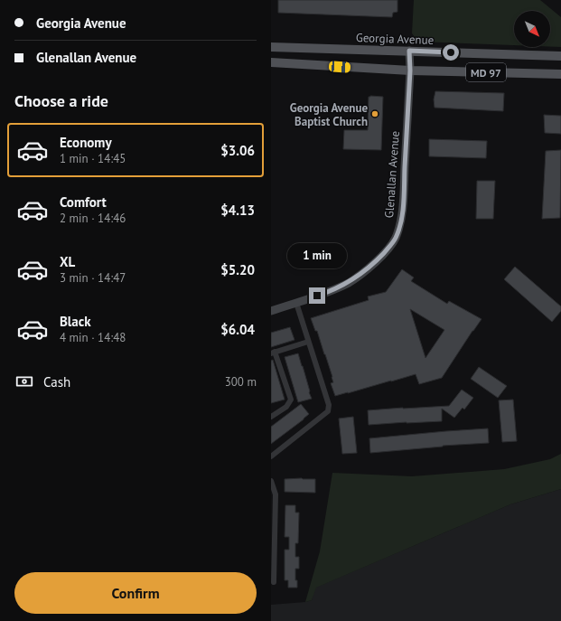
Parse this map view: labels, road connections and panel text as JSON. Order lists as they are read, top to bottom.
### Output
{
  "streets": {
    "main road": ["Georgia Avenue", "MD 97"],
    "street": ["Glenallan Avenue"]
  },
  "crossings": [
    ["Georgia Avenue", "Glenallan Avenue"],
    ["MD 97", "Glenallan Avenue"]
  ],
  "places": ["Georgia Avenue Baptist Church"],
  "north": "bottom right",
  "page": {
    "banner": ["Georgia Avenue", "Glenallan Avenue"],
    "heading": "Choose a ride",
    "list": [
      {
        "name": "Economy",
        "note": "1 min · 14:45",
        "value": "$3.06"
      },
      {
        "name": "Comfort",
        "note": "2 min · 14:46",
        "value": "$4.13"
      },
      {
        "name": "XL",
        "note": "3 min · 14:47",
        "value": "$5.20"
      },
      {
        "name": "Black",
        "note": "4 min · 14:48",
        "value": "$6.04"
      }
    ],
    "bubble": "1 min",
    "pay": ["Cash", "300 m"],
    "buttons": "Confirm"
  }
}
